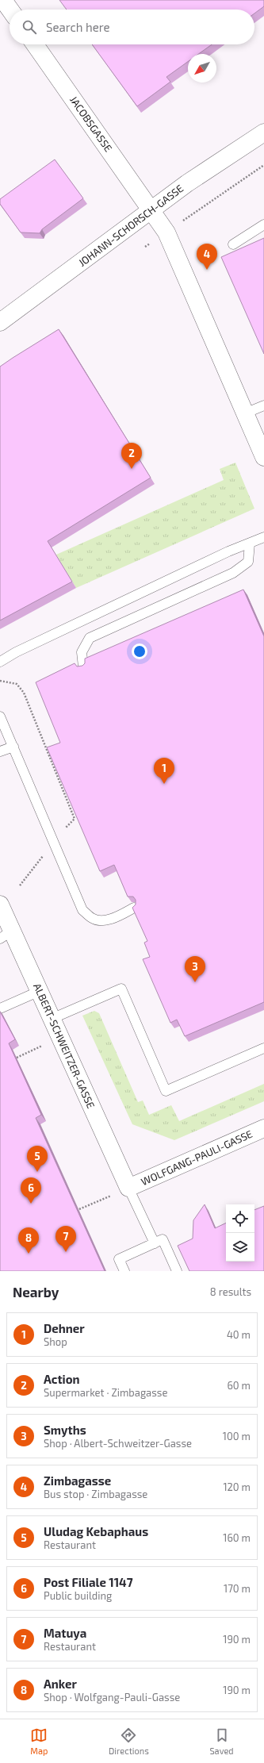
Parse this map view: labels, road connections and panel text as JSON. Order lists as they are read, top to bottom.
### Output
{
  "streets": {
    "street": [
      "JACOBSGASSE",
      "JOHANN-SCHORSCH-GASSE",
      "ALBERT-SCHWEITZER-GASSE",
      "WOLFGANG-PAULI-GASSE"
    ]
  },
  "crossings": [
    ["JACOBSGASSE", "JOHANN-SCHORSCH-GASSE"],
    ["ALBERT-SCHWEITZER-GASSE", "WOLFGANG-PAULI-GASSE"]
  ],
  "north": "bottom left",
  "page": {
    "search": "Search here",
    "pins": [
      "4",
      "2",
      "1",
      "3",
      "5",
      "6",
      "7",
      "8"
    ],
    "heading": ["Nearby", "8 results"],
    "list": [
      {
        "mark": "1",
        "name": "Dehner",
        "note": "Shop",
        "value": "40 m"
      },
      {
        "mark": "2",
        "name": "Action",
        "note": "Supermarket · Zimbagasse",
        "value": "60 m"
      },
      {
        "mark": "3",
        "name": "Smyths",
        "note": "Shop · Albert-Schweitzer-Gasse",
        "value": "100 m"
      },
      {
        "mark": "4",
        "name": "Zimbagasse",
        "note": "Bus stop · Zimbagasse",
        "value": "120 m"
      },
      {
        "mark": "5",
        "name": "Uludag Kebaphaus",
        "note": "Restaurant",
        "value": "160 m"
      },
      {
        "mark": "6",
        "name": "Post Filiale 1147",
        "note": "Public building",
        "value": "170 m"
      },
      {
        "mark": "7",
        "name": "Matuya",
        "note": "Restaurant",
        "value": "190 m"
      },
      {
        "mark": "8",
        "name": "Anker",
        "note": "Shop · Wolfgang-Pauli-Gasse",
        "value": "190 m"
      }
    ],
    "nav": ["Map", "Directions", "Saved"]
  }
}
